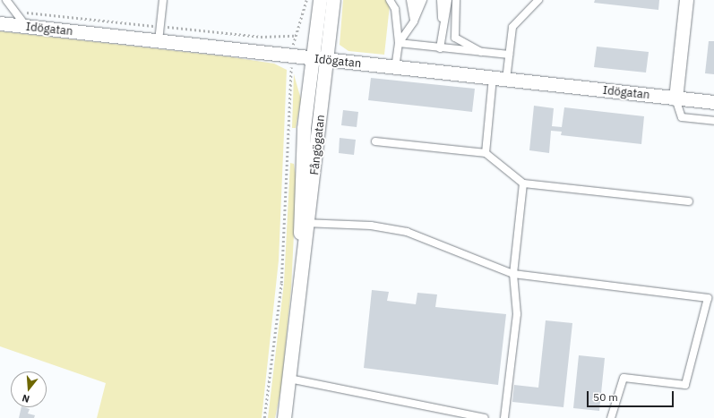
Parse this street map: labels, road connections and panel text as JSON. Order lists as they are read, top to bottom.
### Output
{
  "streets": {
    "street": ["Idögatan", "Fångögatan"]
  },
  "crossings": [
    ["Idögatan", "Fångögatan"]
  ],
  "scale_bar": "50 m",
  "north": "bottom"
}
